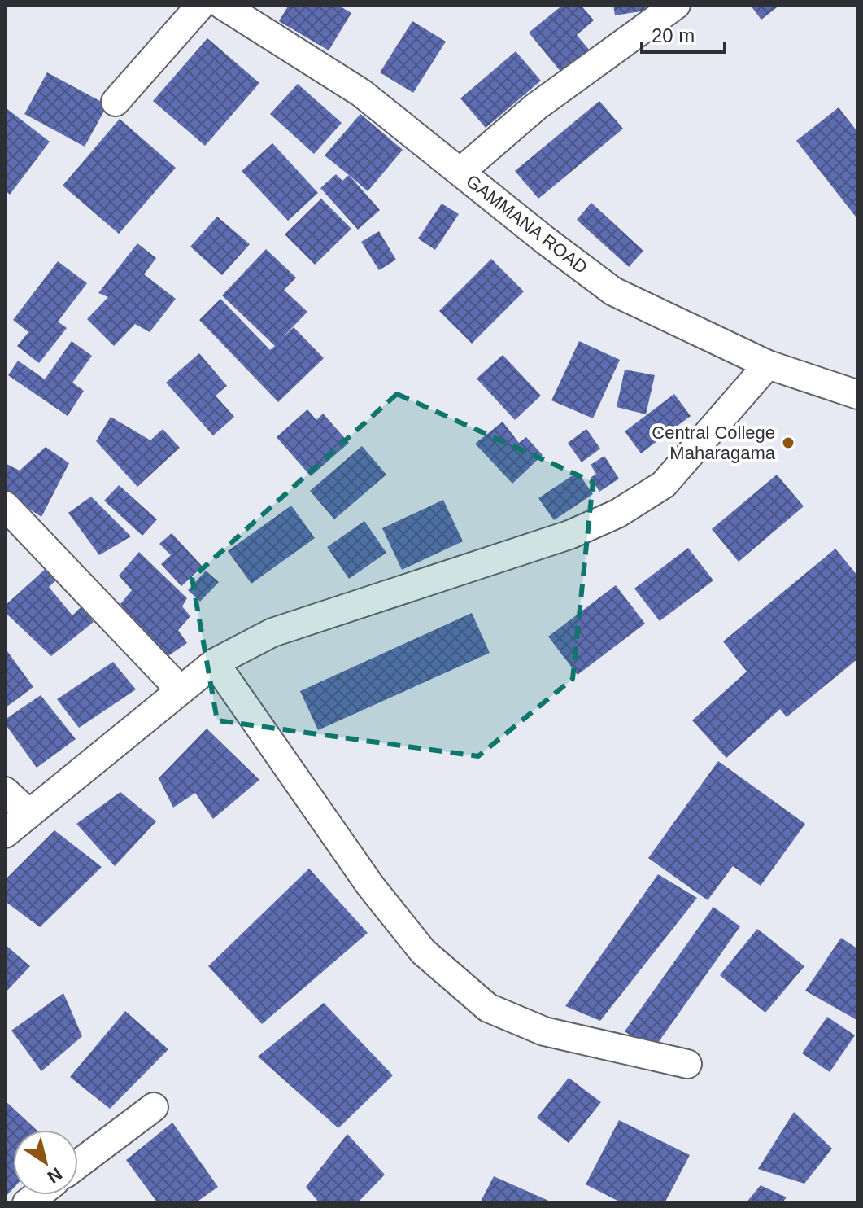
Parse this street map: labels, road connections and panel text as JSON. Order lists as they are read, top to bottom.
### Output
{
  "streets": {
    "street": ["GAMMANA ROAD"]
  },
  "places": ["Central College Maharagama"],
  "scale_bar": "20 m",
  "north": "bottom right"
}
